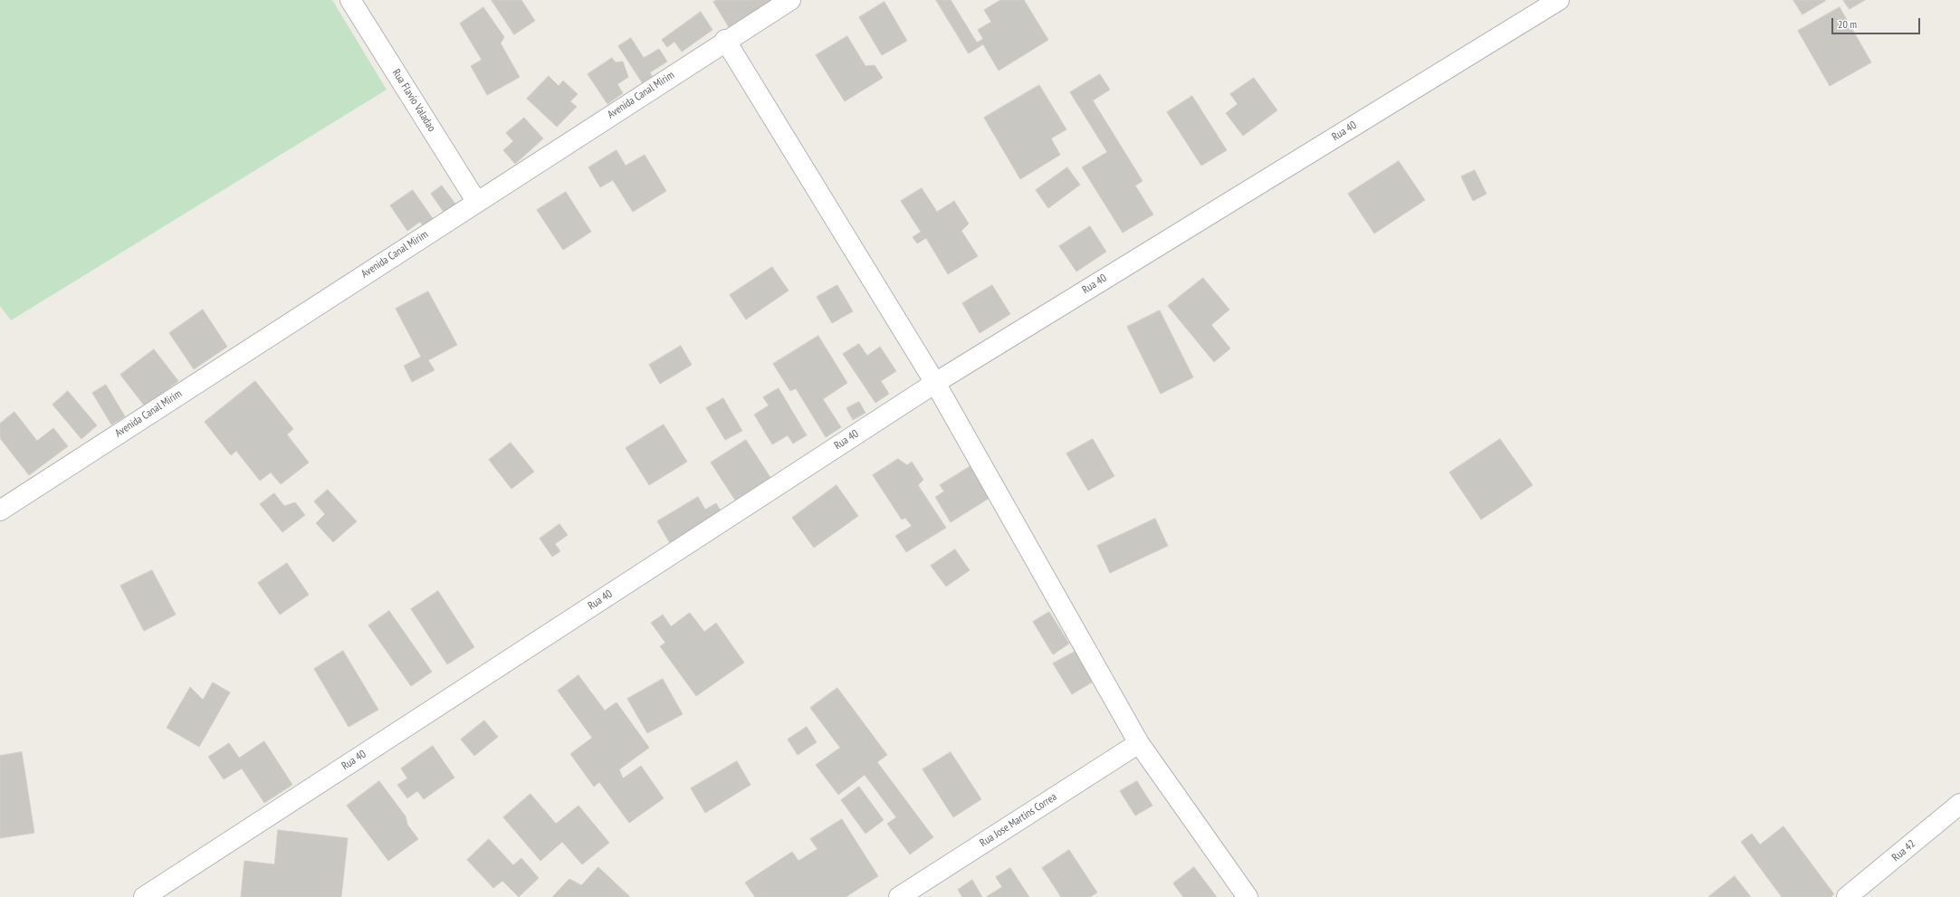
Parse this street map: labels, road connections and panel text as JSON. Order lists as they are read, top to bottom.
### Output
{
  "streets": {
    "street": [
      "Avenida Canal Mirim",
      "Rua Flavio Valadao",
      "Rua 40",
      "Rua Jose Martins Correa",
      "Rua 42"
    ]
  },
  "crossings": [
    ["Avenida Canal Mirim", "Rua Flavio Valadao"]
  ],
  "scale_bar": "20 m"
}
